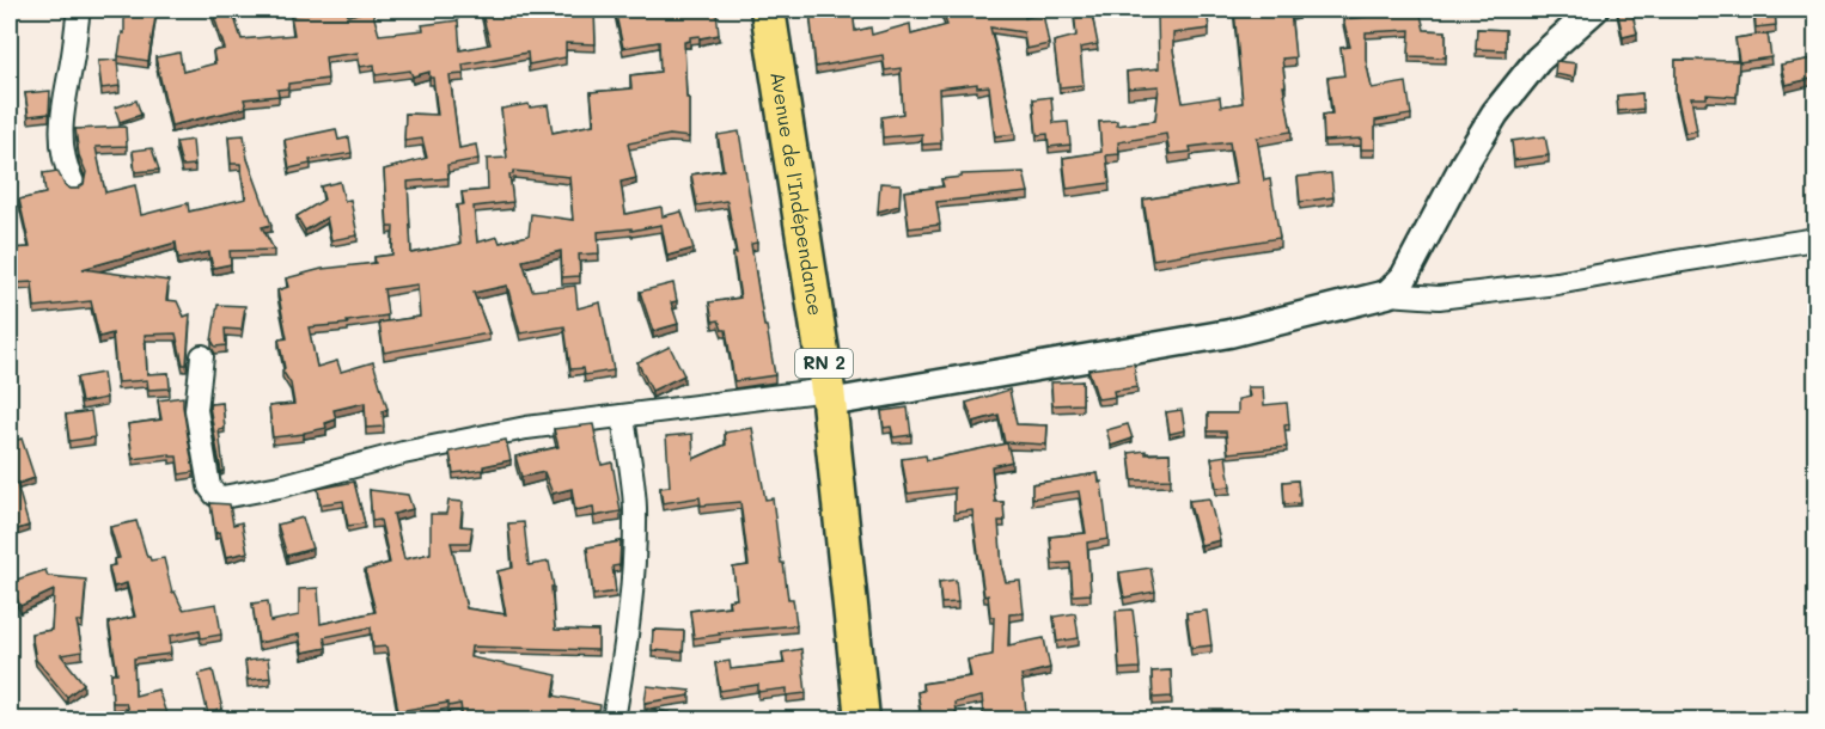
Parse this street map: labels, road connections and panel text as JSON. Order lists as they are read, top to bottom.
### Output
{
  "streets": {
    "main road": ["Avenue de l'Indépendance", "RN 2"]
  }
}
